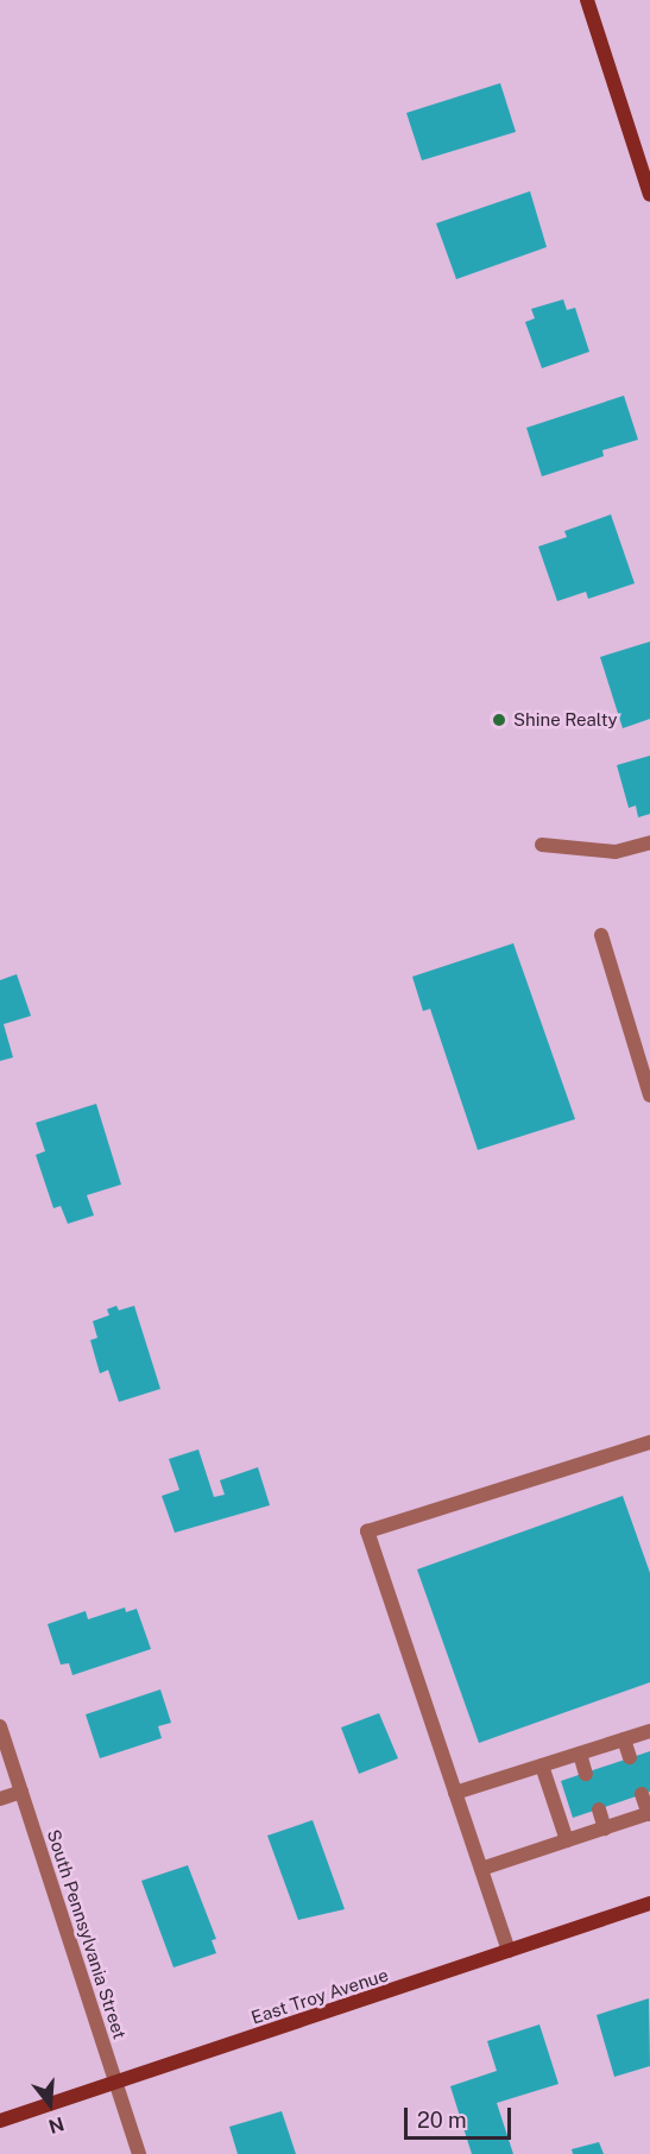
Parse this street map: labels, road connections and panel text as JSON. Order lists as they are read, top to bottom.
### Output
{
  "streets": {
    "main road": ["East Troy Avenue"],
    "street": ["South Pennsylvania Street"]
  },
  "crossings": [
    ["South Pennsylvania Street", "East Troy Avenue"]
  ],
  "places": ["Shine Realty"],
  "scale_bar": "20 m",
  "north": "bottom"
}
